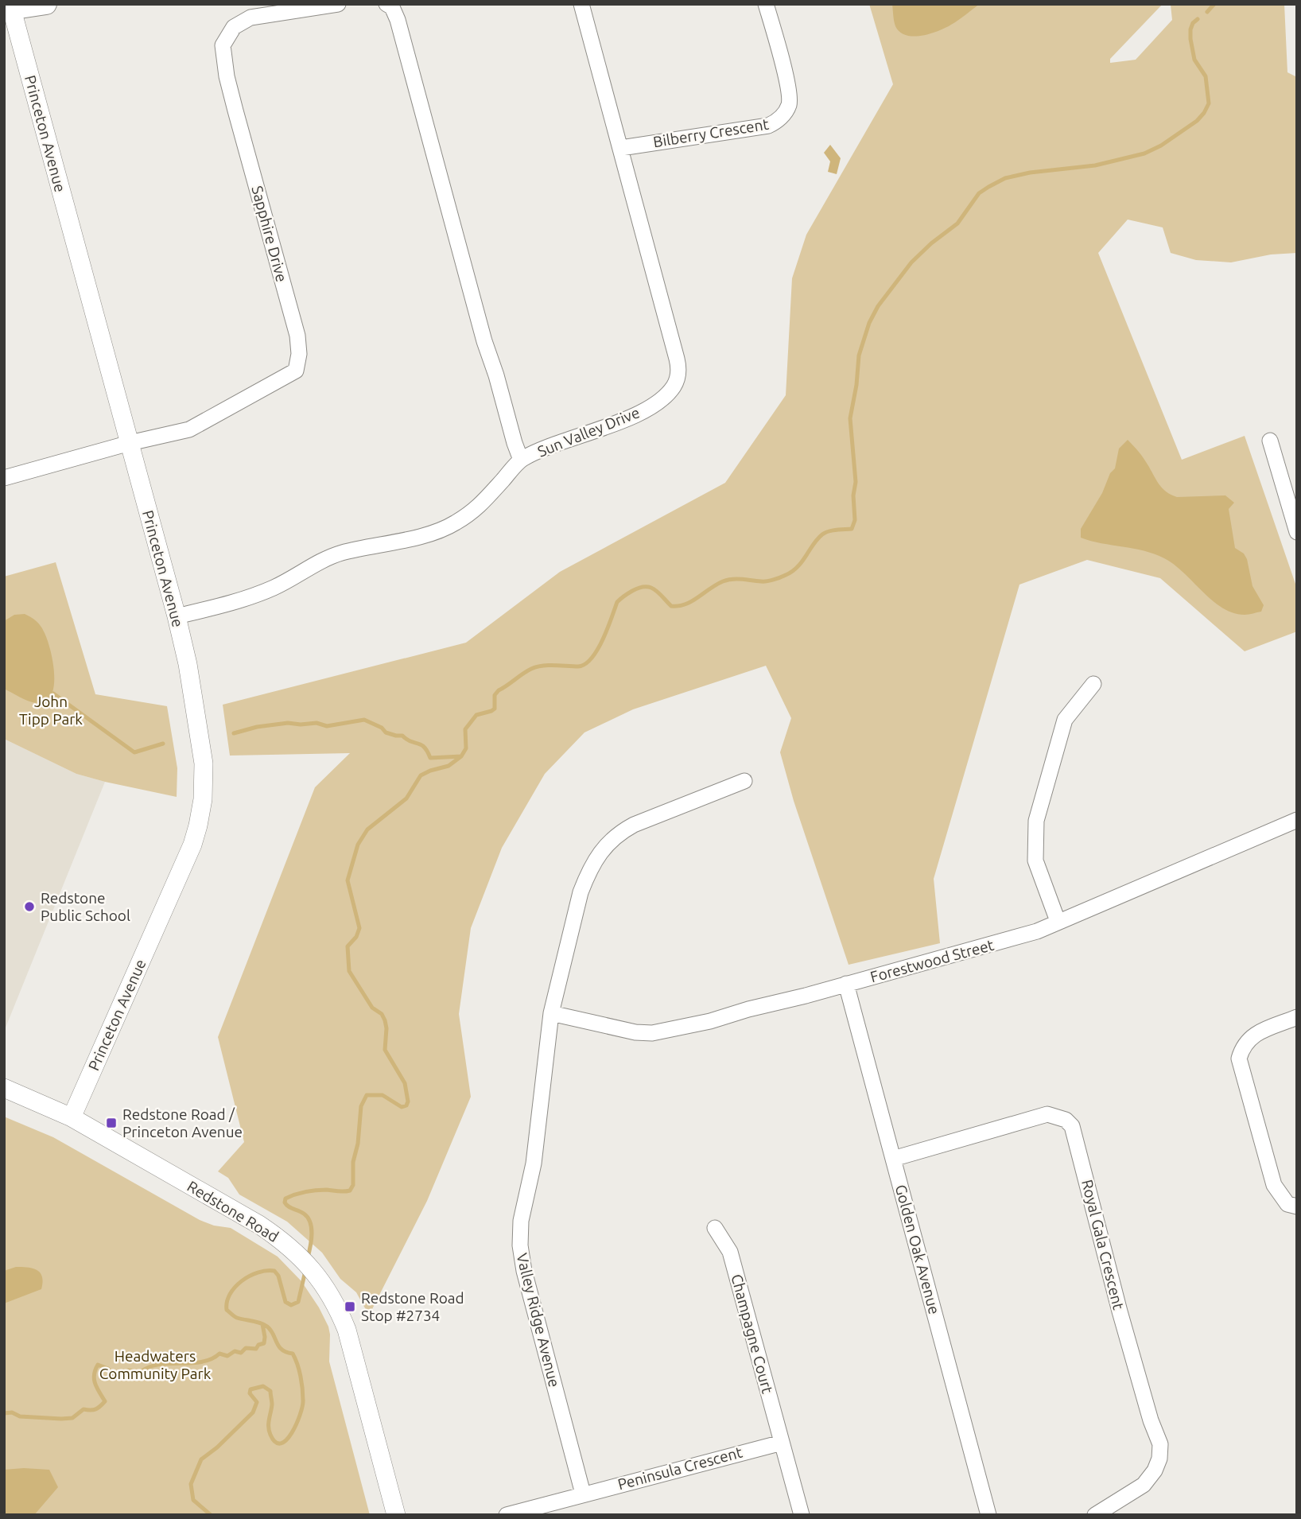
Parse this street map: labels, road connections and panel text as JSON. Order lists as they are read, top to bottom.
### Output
{
  "streets": {
    "street": [
      "Bilberry Crescent",
      "Princeton Avenue",
      "Sapphire Drive",
      "Sun Valley Drive",
      "Forestwood Street",
      "Redstone Road",
      "Royal Gala Crescent",
      "Golden Oak Avenue",
      "Valley Ridge Avenue",
      "Champagne Court",
      "Peninsula Crescent"
    ]
  },
  "crossings": [
    ["Bilberry Crescent", "Sun Valley Drive"],
    ["Princeton Avenue", "Sapphire Drive"],
    ["Princeton Avenue", "Sun Valley Drive"],
    ["Princeton Avenue", "Redstone Road"],
    ["Forestwood Street", "Golden Oak Avenue"],
    ["Forestwood Street", "Valley Ridge Avenue"],
    ["Royal Gala Crescent", "Golden Oak Avenue"],
    ["Valley Ridge Avenue", "Peninsula Crescent"],
    ["Champagne Court", "Peninsula Crescent"]
  ],
  "parks": ["John Tipp Park", "Headwaters Community Park"],
  "places": {
    "other": ["Redstone Public School"],
    "transit": ["Redstone Road / Princeton Avenue", "Redstone Road Stop #2734"]
  }
}
